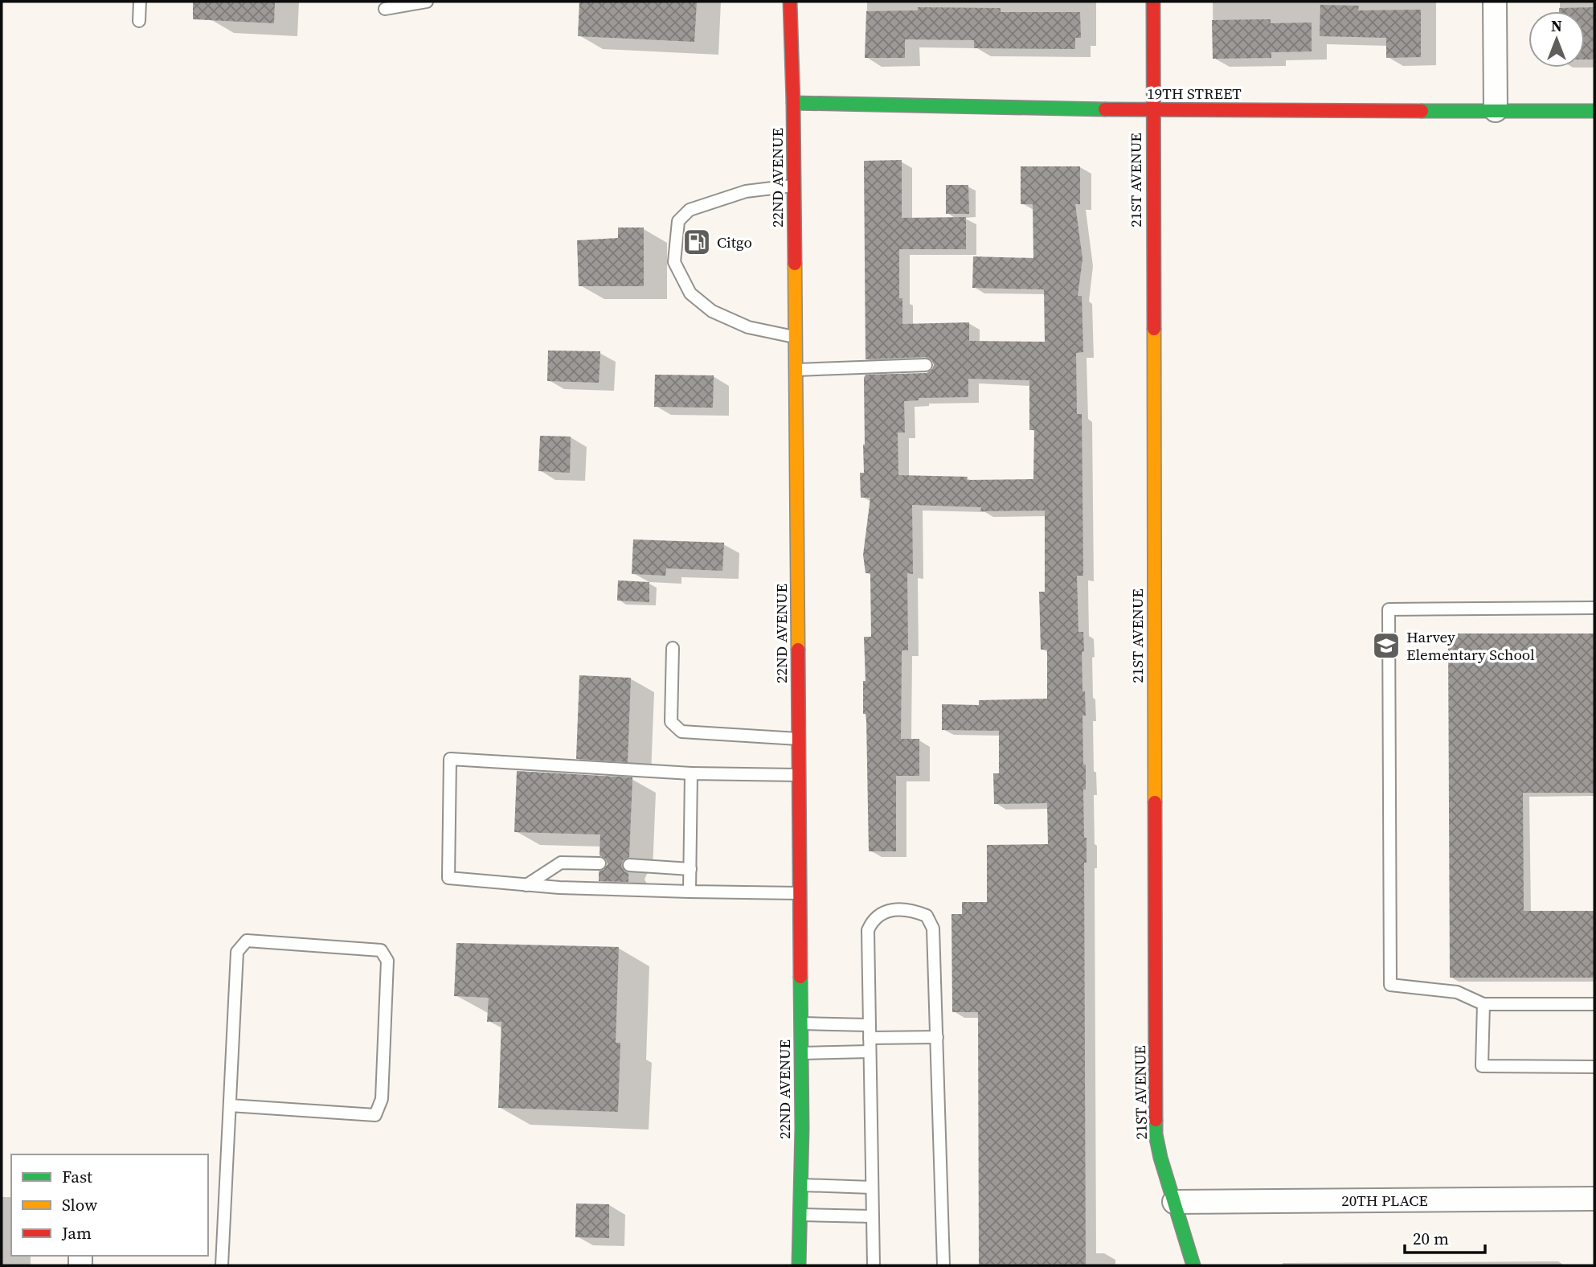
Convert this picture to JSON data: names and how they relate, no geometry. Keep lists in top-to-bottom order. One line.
{"streets":{"street":["19TH STREET","22ND AVENUE","21ST AVENUE","20TH PLACE"]},"crossings":[["19TH STREET","22ND AVENUE"],["19TH STREET","21ST AVENUE"],["21ST AVENUE","20TH PLACE"]],"places":{"fuel station":["Citgo"],"school or university":["Harvey Elementary School"]},"legend":["Fast","Slow","Jam"],"scale_bar":"20 m","north":"top"}
